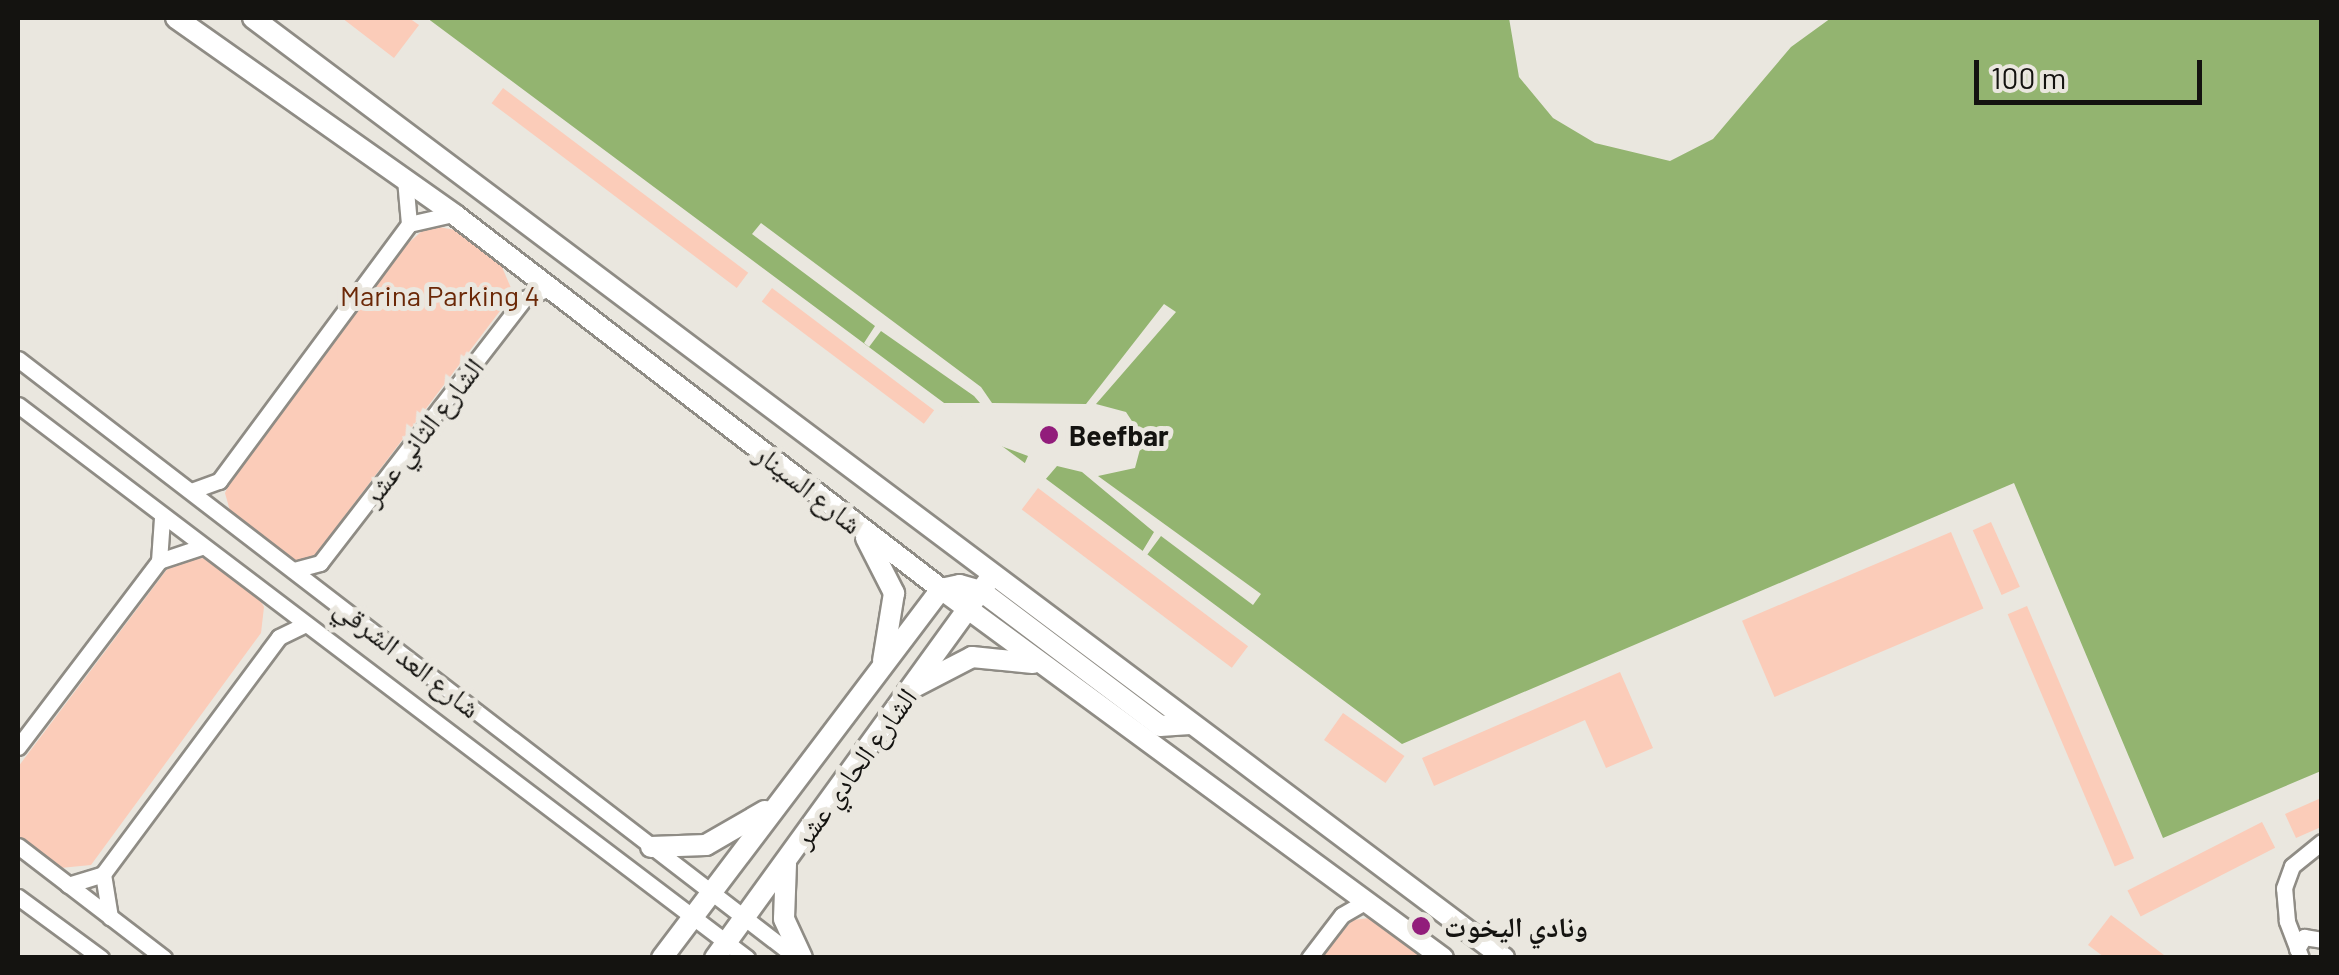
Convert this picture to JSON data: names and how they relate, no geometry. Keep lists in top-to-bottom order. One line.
{"streets":{"street":["الشارع الثاني عشر","شارع السينار","شارع العد الشرقي","الشارع الحادي عشر"]},"crossings":[["الشارع الثاني عشر","شارع السينار"],["شارع السينار","الشارع الحادي عشر"],["شارع العد الشرقي","الشارع الحادي عشر"]],"parks":["Marina Parking 4"],"places":["Beefbar","ونادي اليخوت"],"scale_bar":"100 m"}
